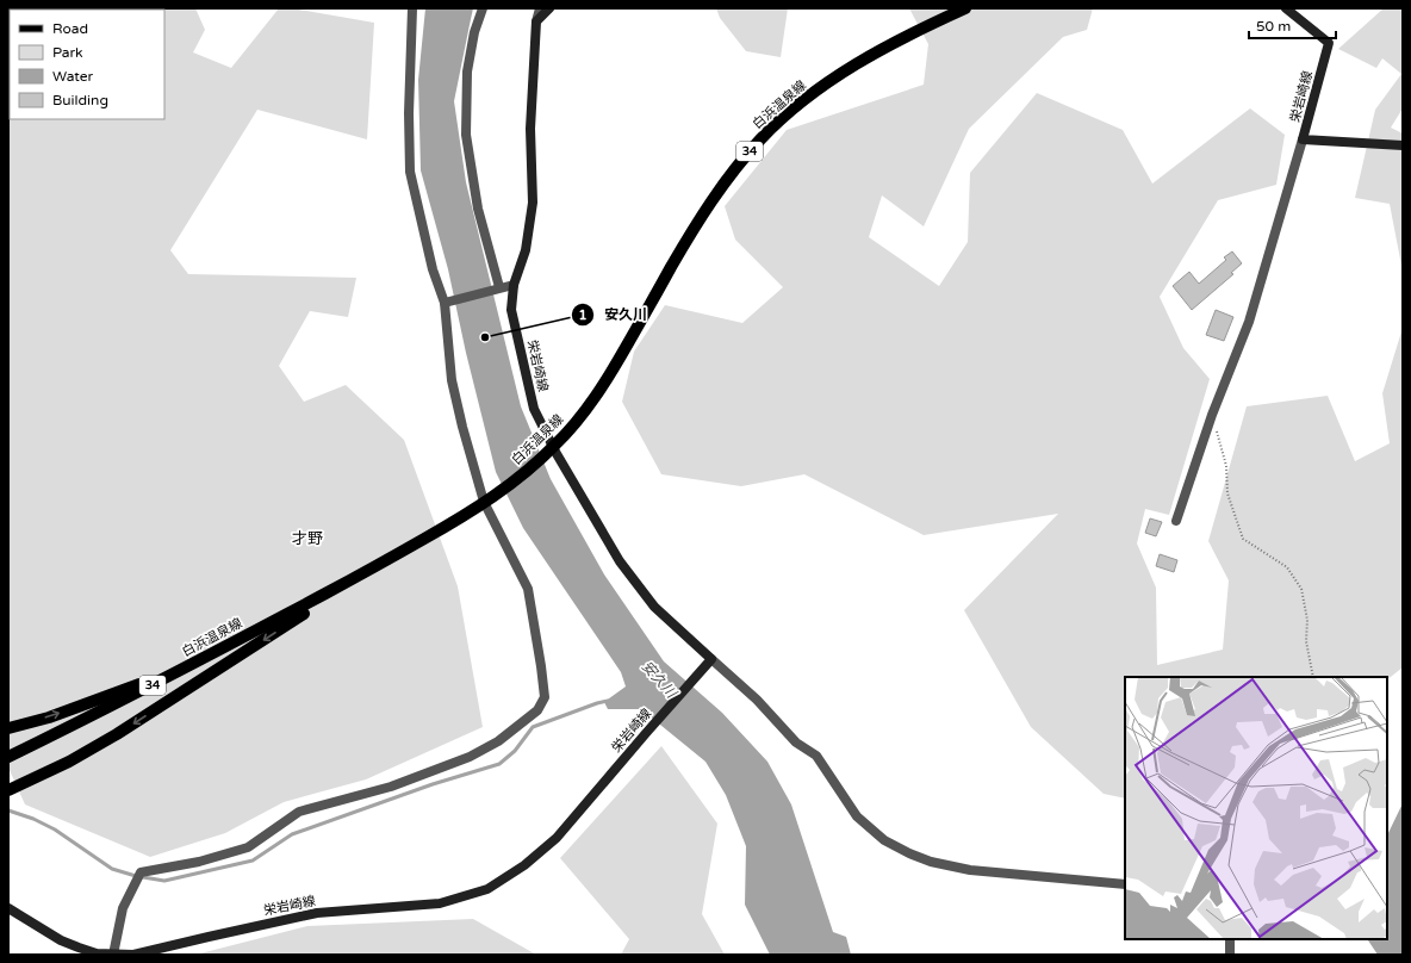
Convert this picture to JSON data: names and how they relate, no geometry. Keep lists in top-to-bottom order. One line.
{"streets":{"main road":["栄岩崎線","白浜温泉線","34"]},"districts":["才野"],"water":["安久川"],"places":["安久川"],"legend":["Road","Park","Water","Building"],"scale_bar":"50 m"}
